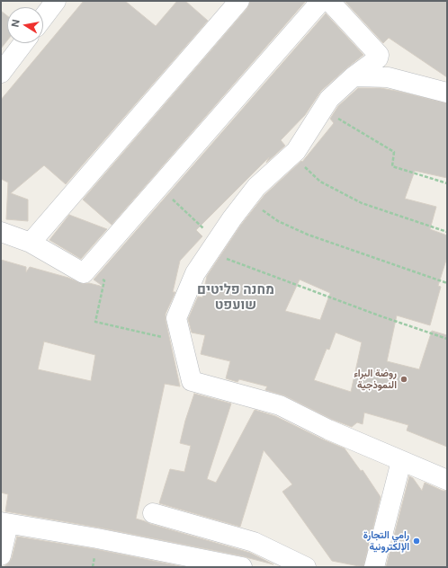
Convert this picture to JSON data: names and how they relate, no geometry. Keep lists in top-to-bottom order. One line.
{"districts":["מחנה פליטים שועפט"],"places":["روضة البراء النموذجية","رامي التجارة الإلكترونية"],"north":"left"}
